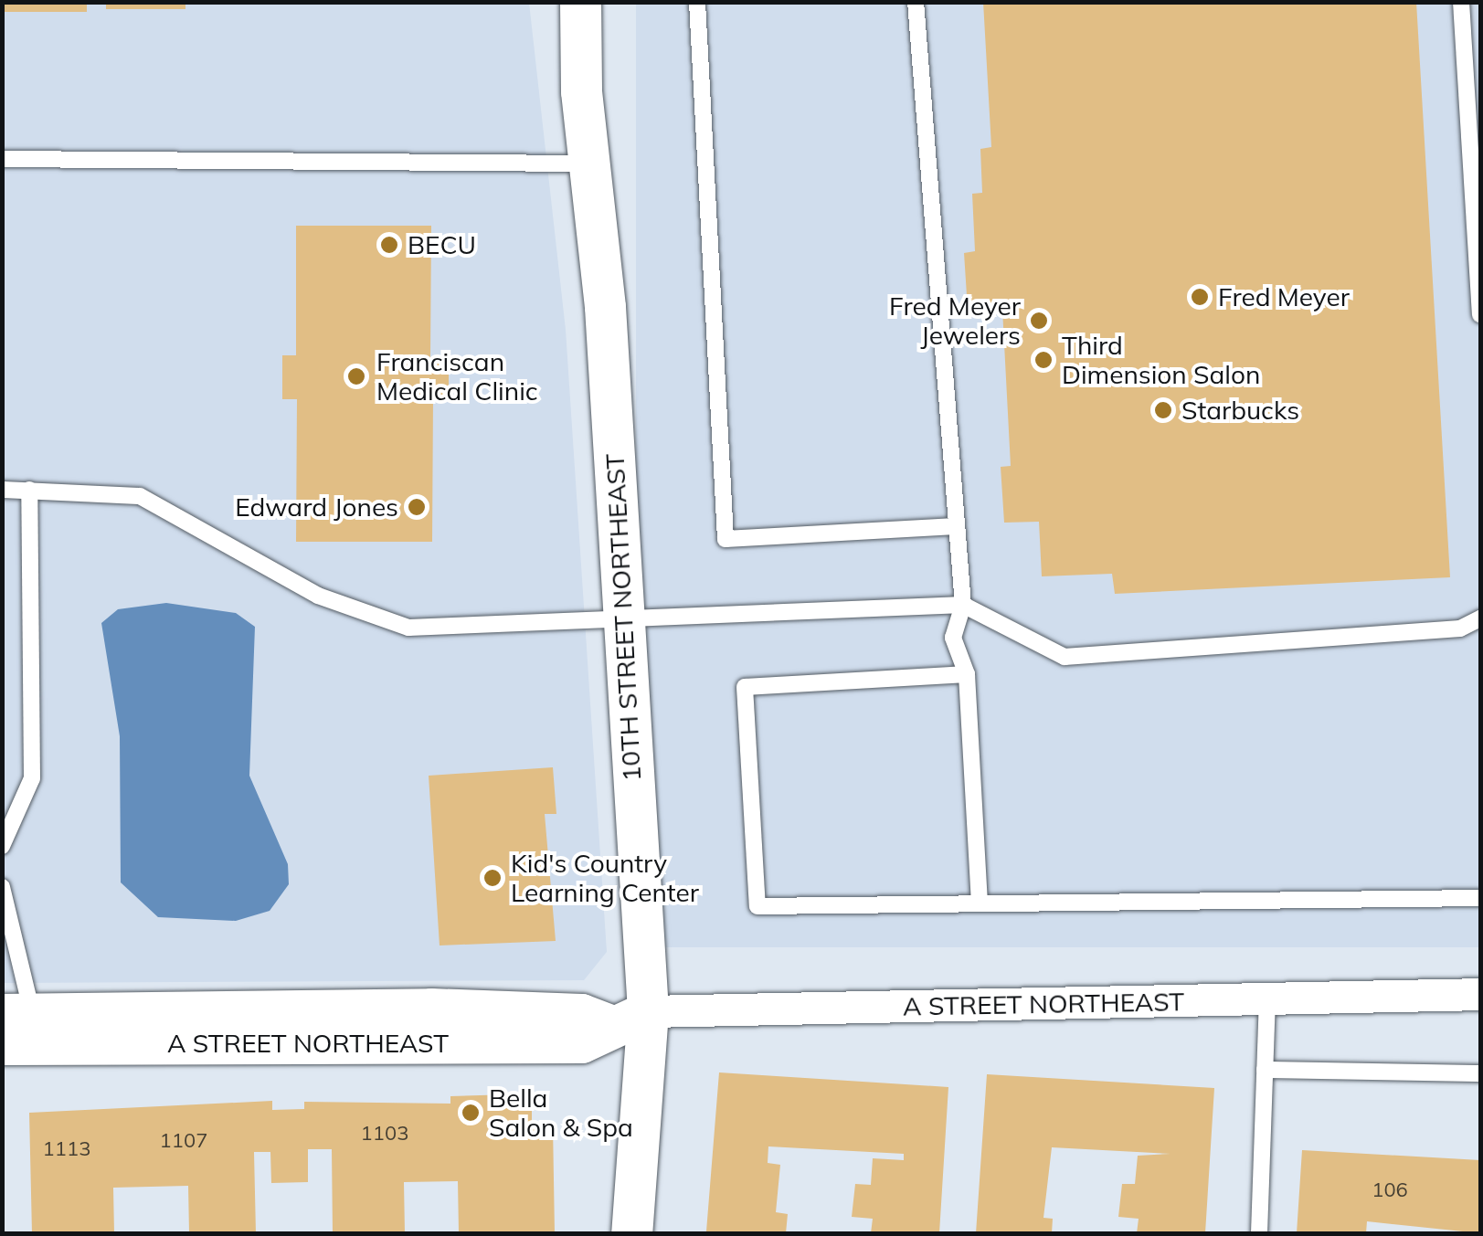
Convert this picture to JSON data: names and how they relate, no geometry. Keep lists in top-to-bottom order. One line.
{"streets":{"street":["10TH STREET NORTHEAST","A STREET NORTHEAST"]},"crossings":[["10TH STREET NORTHEAST","A STREET NORTHEAST"]],"places":["BECU","Fred Meyer","Fred Meyer Jewelers","Third Dimension Salon","Franciscan Medical Clinic","Starbucks","Edward Jones","Kid's Country Learning Center","Bella Salon & Spa"],"house_numbers":["1103","1107","1113","106"]}
